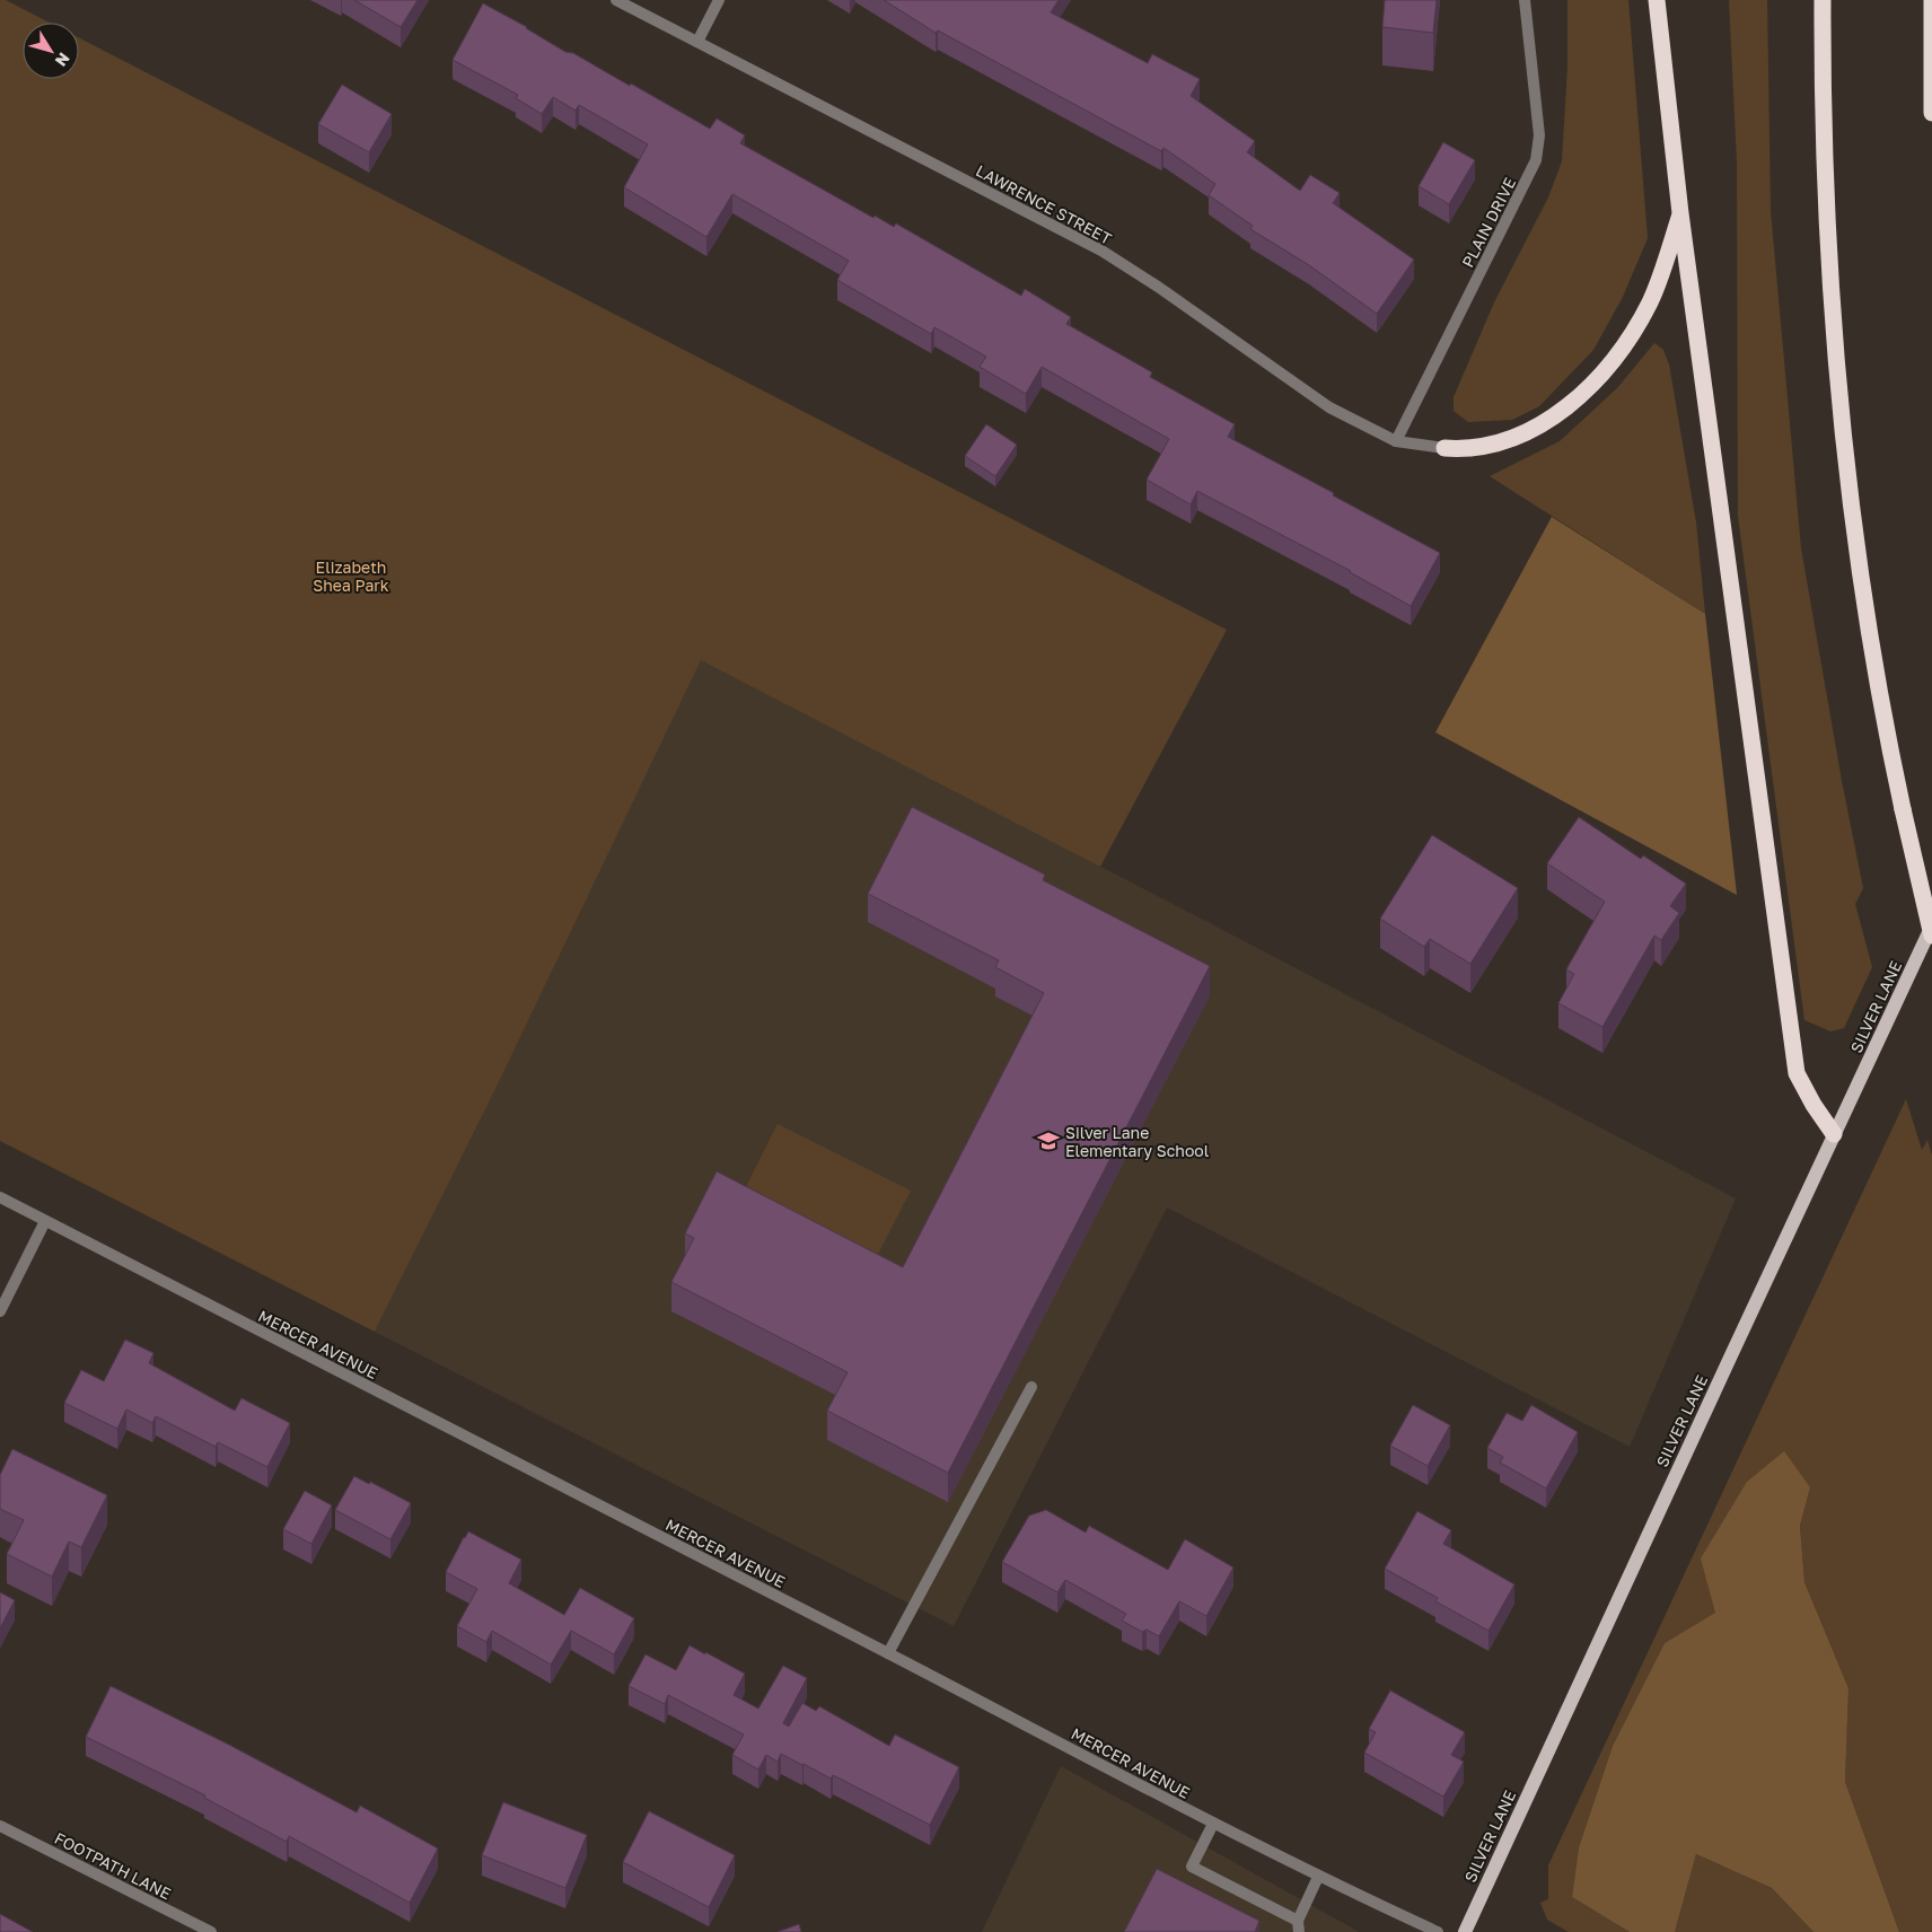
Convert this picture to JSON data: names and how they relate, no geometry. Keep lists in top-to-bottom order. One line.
{"streets":{"main road":["SILVER LANE"],"street":["LAWRENCE STREET","PLAIN DRIVE","MERCER AVENUE","FOOTPATH LANE"]},"crossings":[["LAWRENCE STREET","PLAIN DRIVE"]],"parks":["Elizabeth Shea Park"],"places":{"school or university":["Silver Lane Elementary School"]},"north":"bottom right"}
